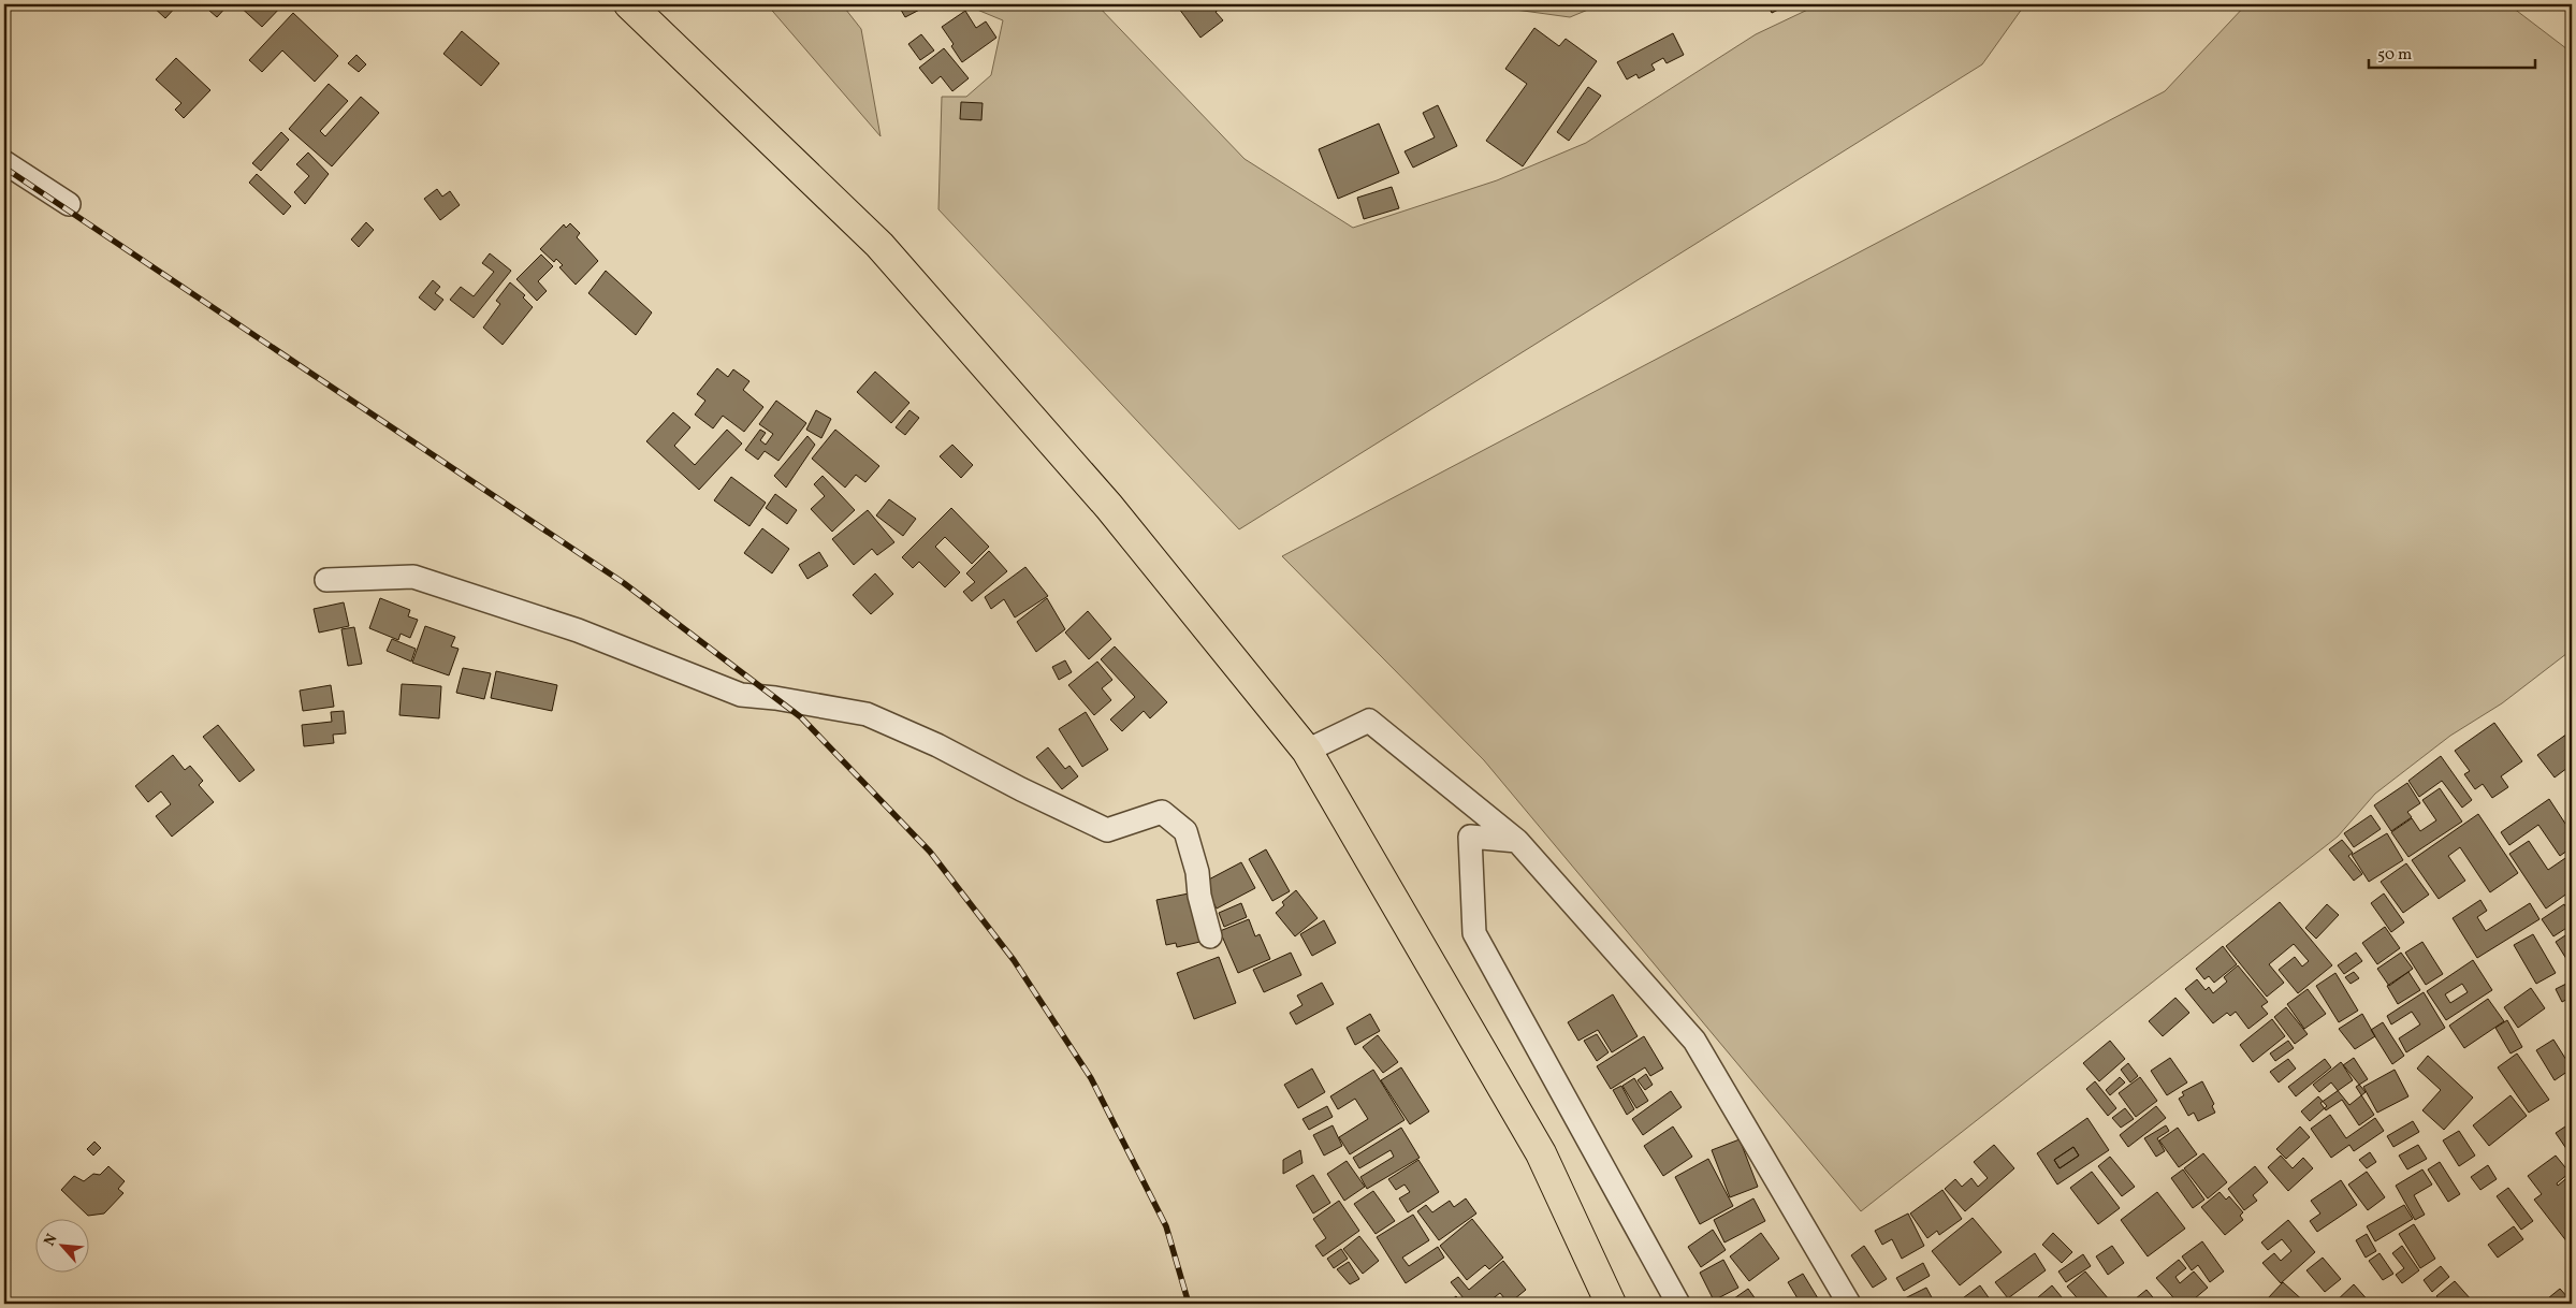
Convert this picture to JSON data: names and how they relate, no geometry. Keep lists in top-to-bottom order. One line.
{"scale_bar":"50 m","north":"top left"}
